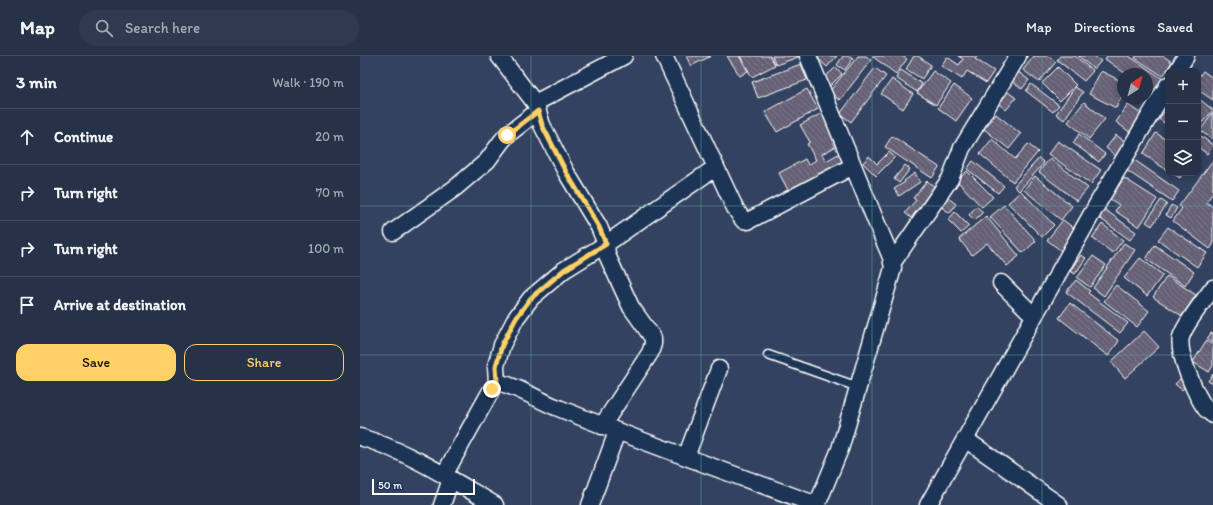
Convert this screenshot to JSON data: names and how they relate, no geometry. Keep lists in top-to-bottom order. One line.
{"scale_bar":"50 m","north":"top right","page":{"header":"Map","search":"Search here","nav":["Map","Directions","Saved"],"heading":["3 min","Walk · 190 m"],"map_buttons":["+","−"],"list":[["Continue","20 m"],["Turn right","70 m"],["Turn right","100 m"],"Arrive at destination"],"buttons":["Save","Share"],"scale":"50 m"}}
